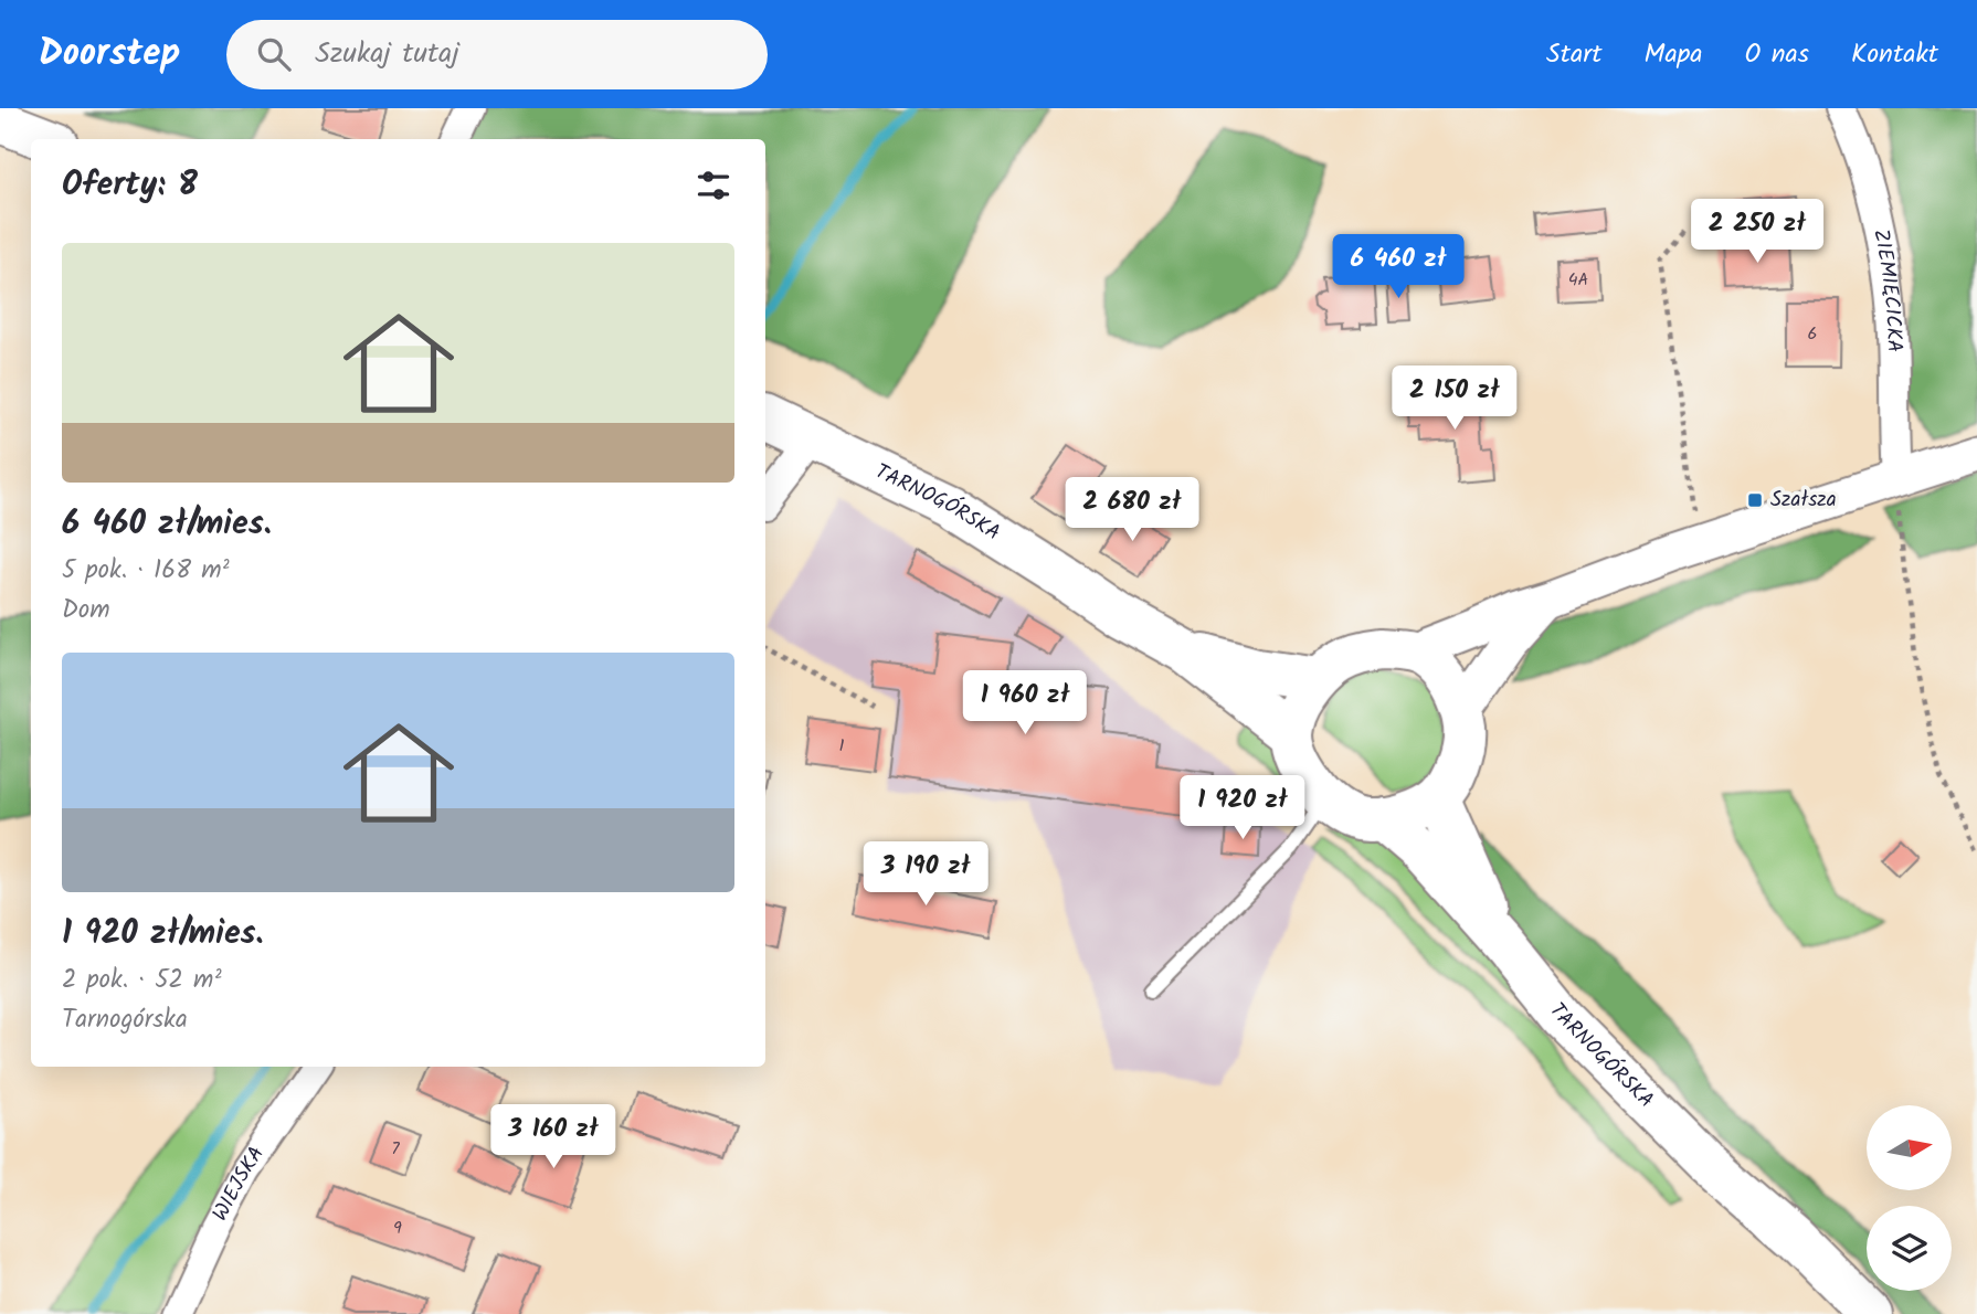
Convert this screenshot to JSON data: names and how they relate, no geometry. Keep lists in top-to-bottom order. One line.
{"streets":{"main road":["TARNOGÓRSKA"],"street":["ZIEMIĘCICKA","WIEJSKA"]},"places":{"transit":["Szałsza"]},"house_numbers":["4A","6","1","7","9"],"north":"right","page":{"header":"Doorstep","search":"Szukaj tutaj","nav":["Start","Mapa","O nas","Kontakt"],"heading":"Oferty: 8","price":["2 250 zł","6 460 zł","2 150 zł","2 680 zł","1 960 zł","1 920 zł","3 190 zł","3 160 zł"],"list":[{"name":"6 460 zł/mies.","note":"5 pok. · 168 m² · Dom"},{"name":"1 920 zł/mies.","note":"2 pok. · 52 m² · Tarnogórska"}]}}
